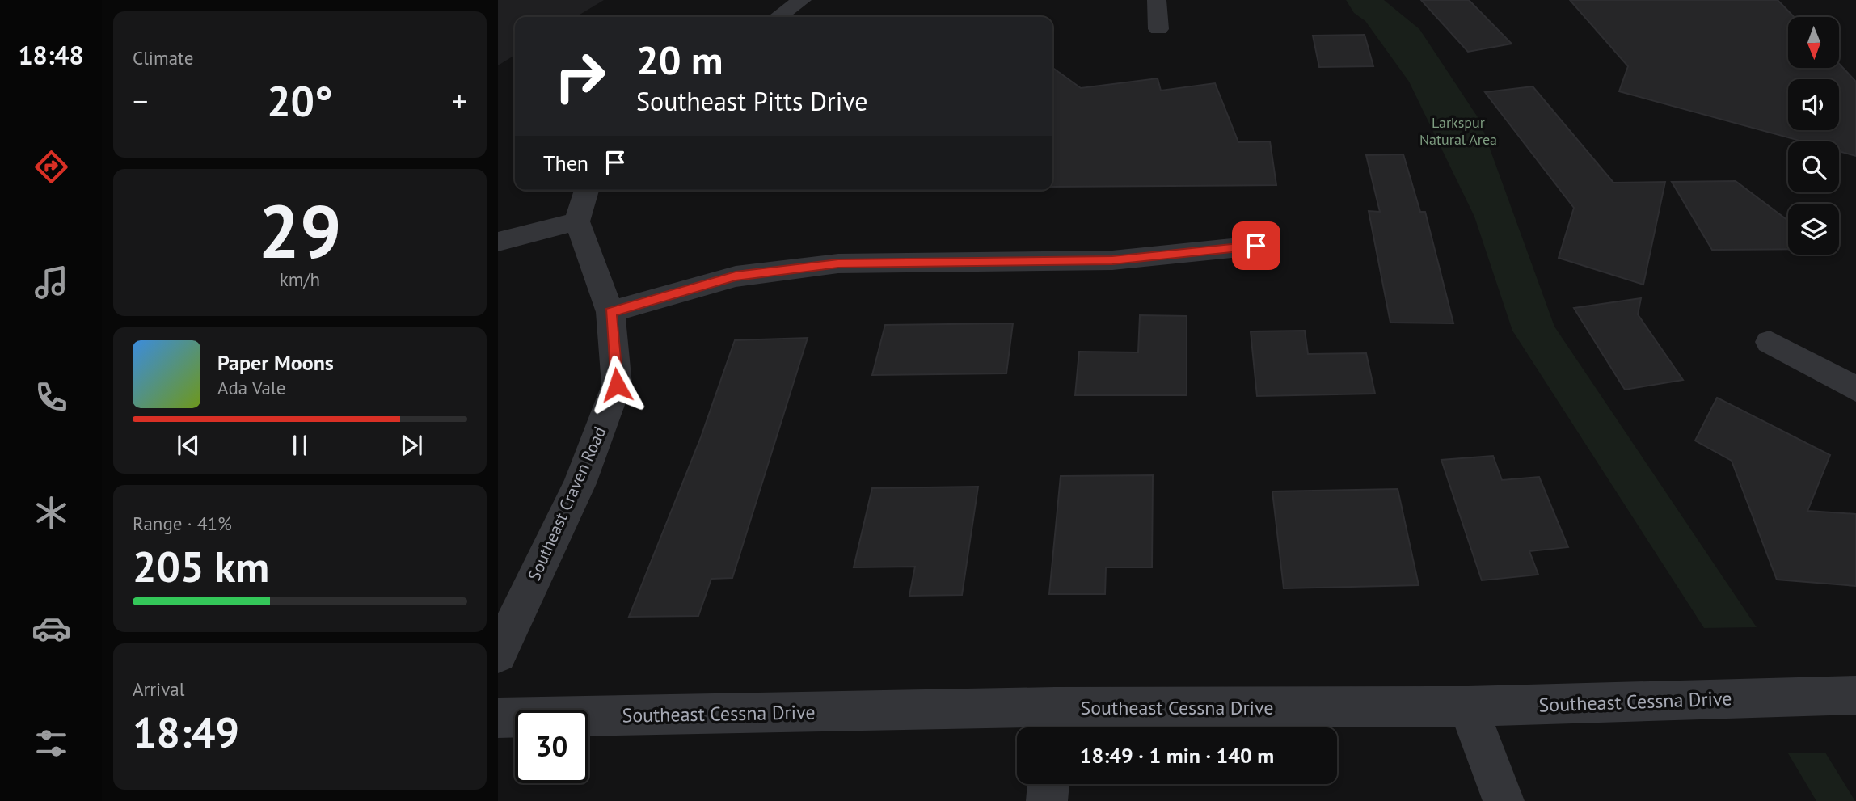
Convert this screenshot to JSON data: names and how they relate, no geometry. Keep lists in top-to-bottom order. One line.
{"streets":{"street":["Southeast Craven Road","Southeast Cessna Drive"]},"parks":["Larkspur Natural Area"],"north":"bottom","page":{"tabs":"18:48","tile":["Climate",["29","km/h"],["Range · 41%","205 km"],["Arrival","18:49"]],"turn":["20 m","Southeast Pitts Drive"],"heat":["−","20°","+"],"then":"Then","song":["Paper Moons","Ada Vale"],"limit":"30","trip":"18:49 · 1 min · 140 m"}}
